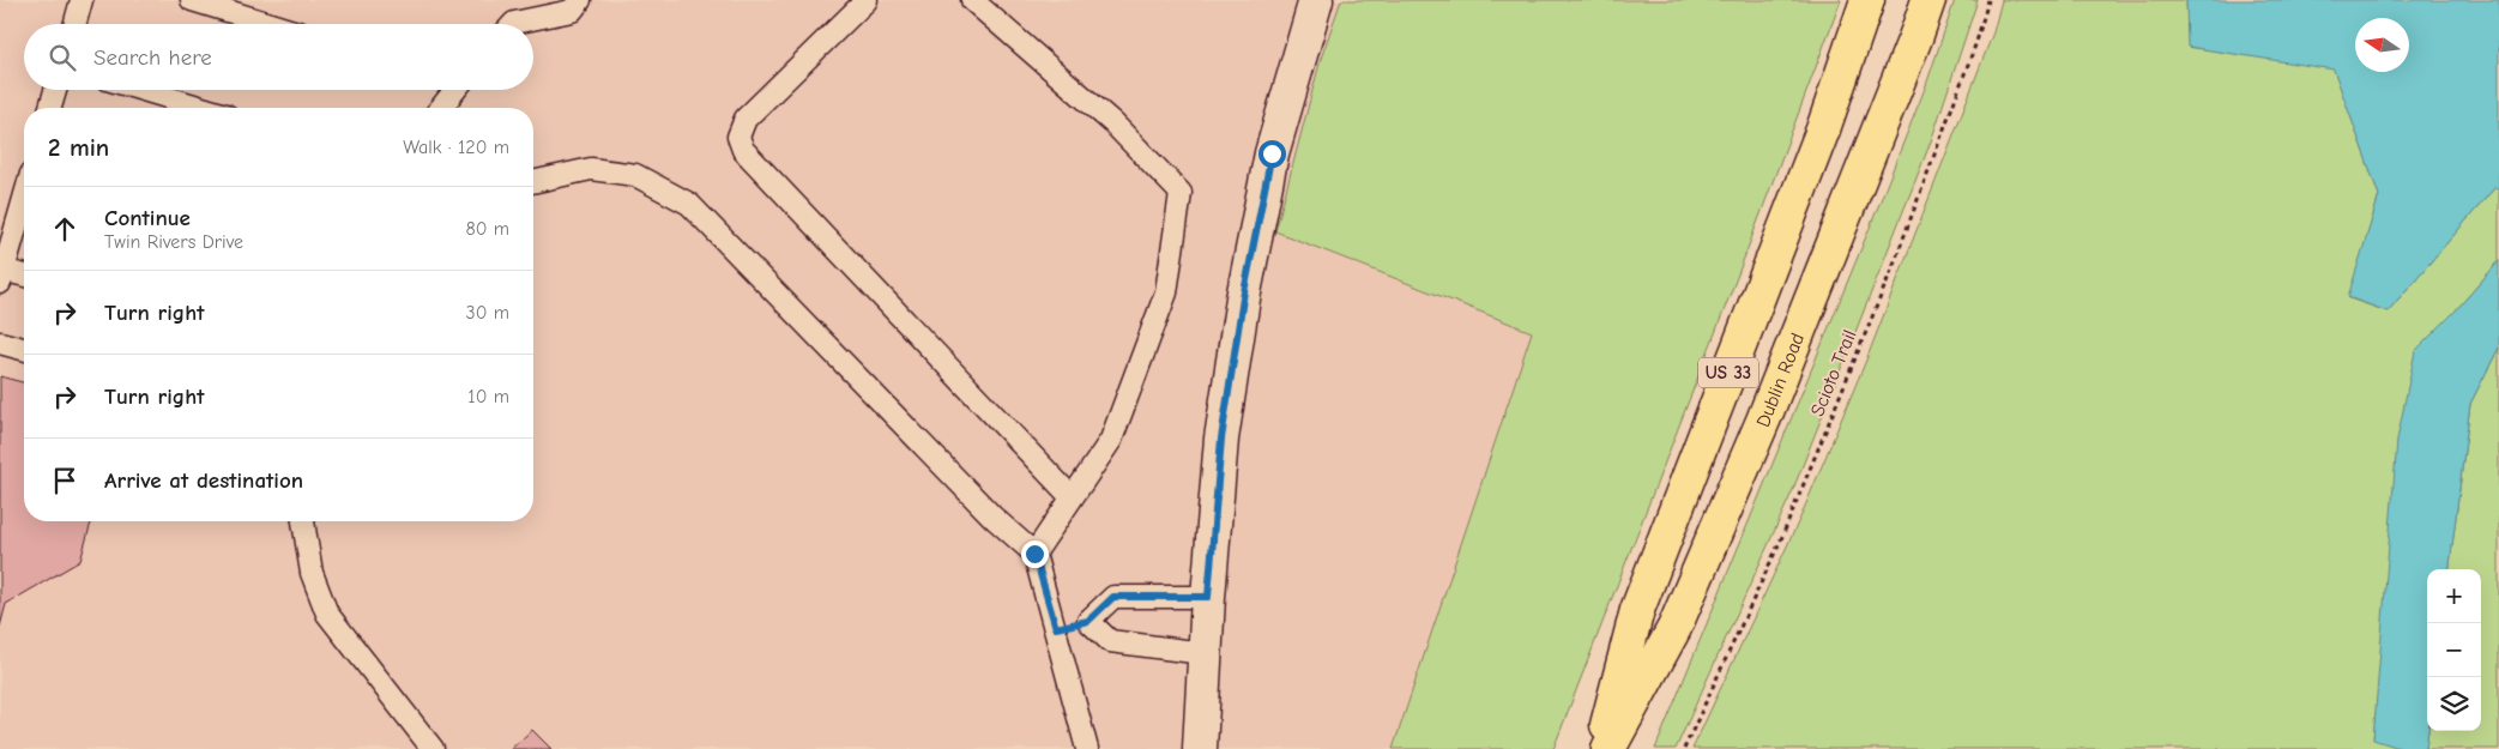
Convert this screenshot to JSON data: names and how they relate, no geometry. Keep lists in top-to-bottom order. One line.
{"streets":{"main road":["US 33","Dublin Road"],"path":["Scioto Trail"]},"north":"left","page":{"search":"Search here","heading":["2 min","Walk · 120 m"],"list":[["Continue","Twin Rivers Drive","80 m"],["Turn right","30 m"],["Turn right","10 m"],"Arrive at destination"],"map_buttons":["+","−"]}}
